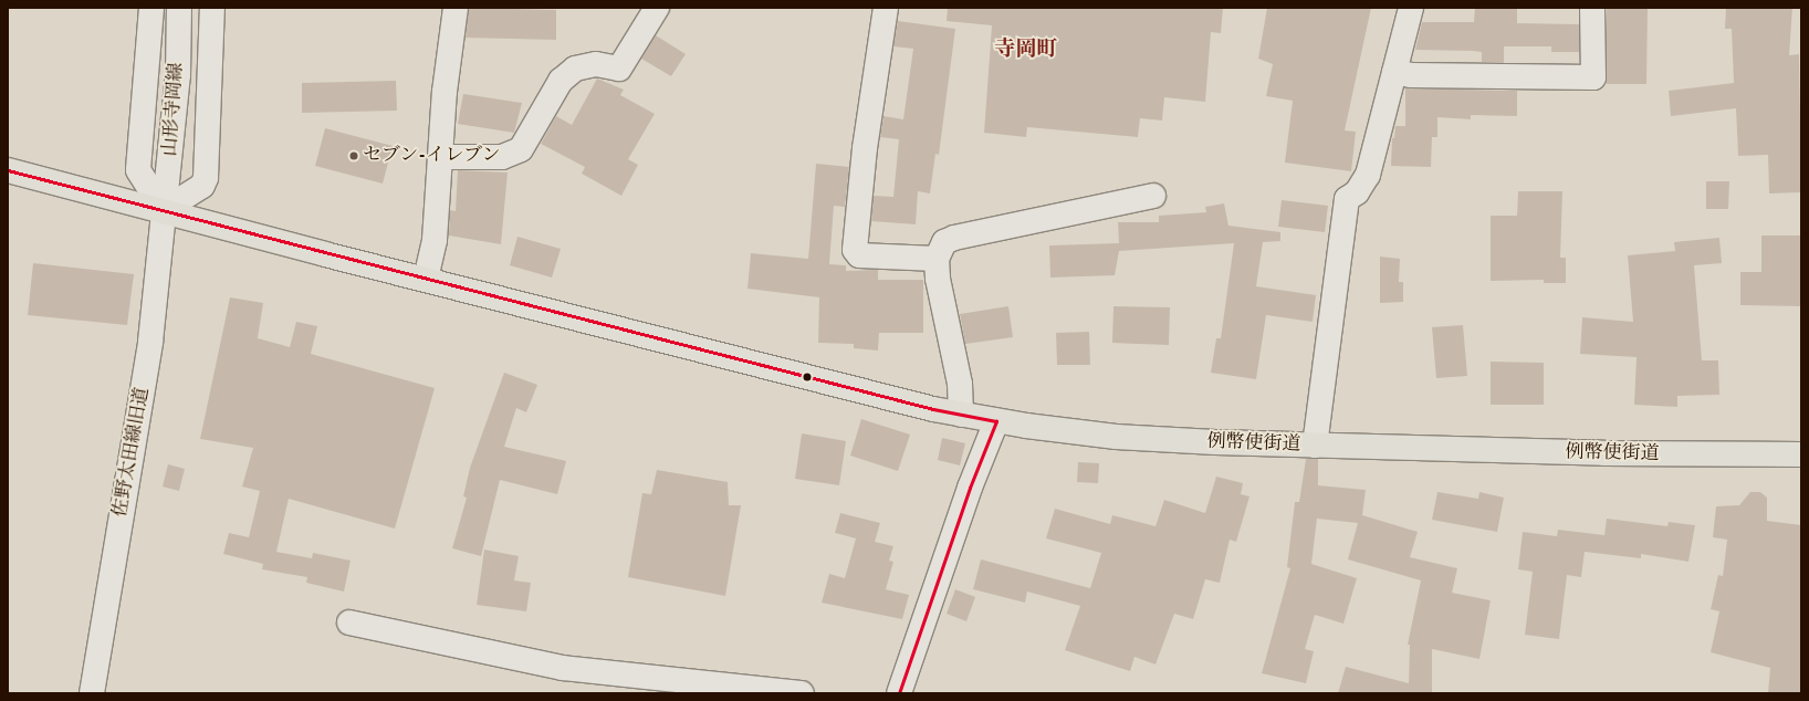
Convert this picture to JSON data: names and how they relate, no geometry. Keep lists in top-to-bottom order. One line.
{"streets":{"main road":["例幣使街道"],"street":["山形寺岡線","佐野太田線旧道"]},"crossings":[["山形寺岡線","例幣使街道"],["山形寺岡線","佐野太田線旧道"],["例幣使街道","佐野太田線旧道"]],"districts":["寺岡町"],"places":["セブン-イレブン"]}
